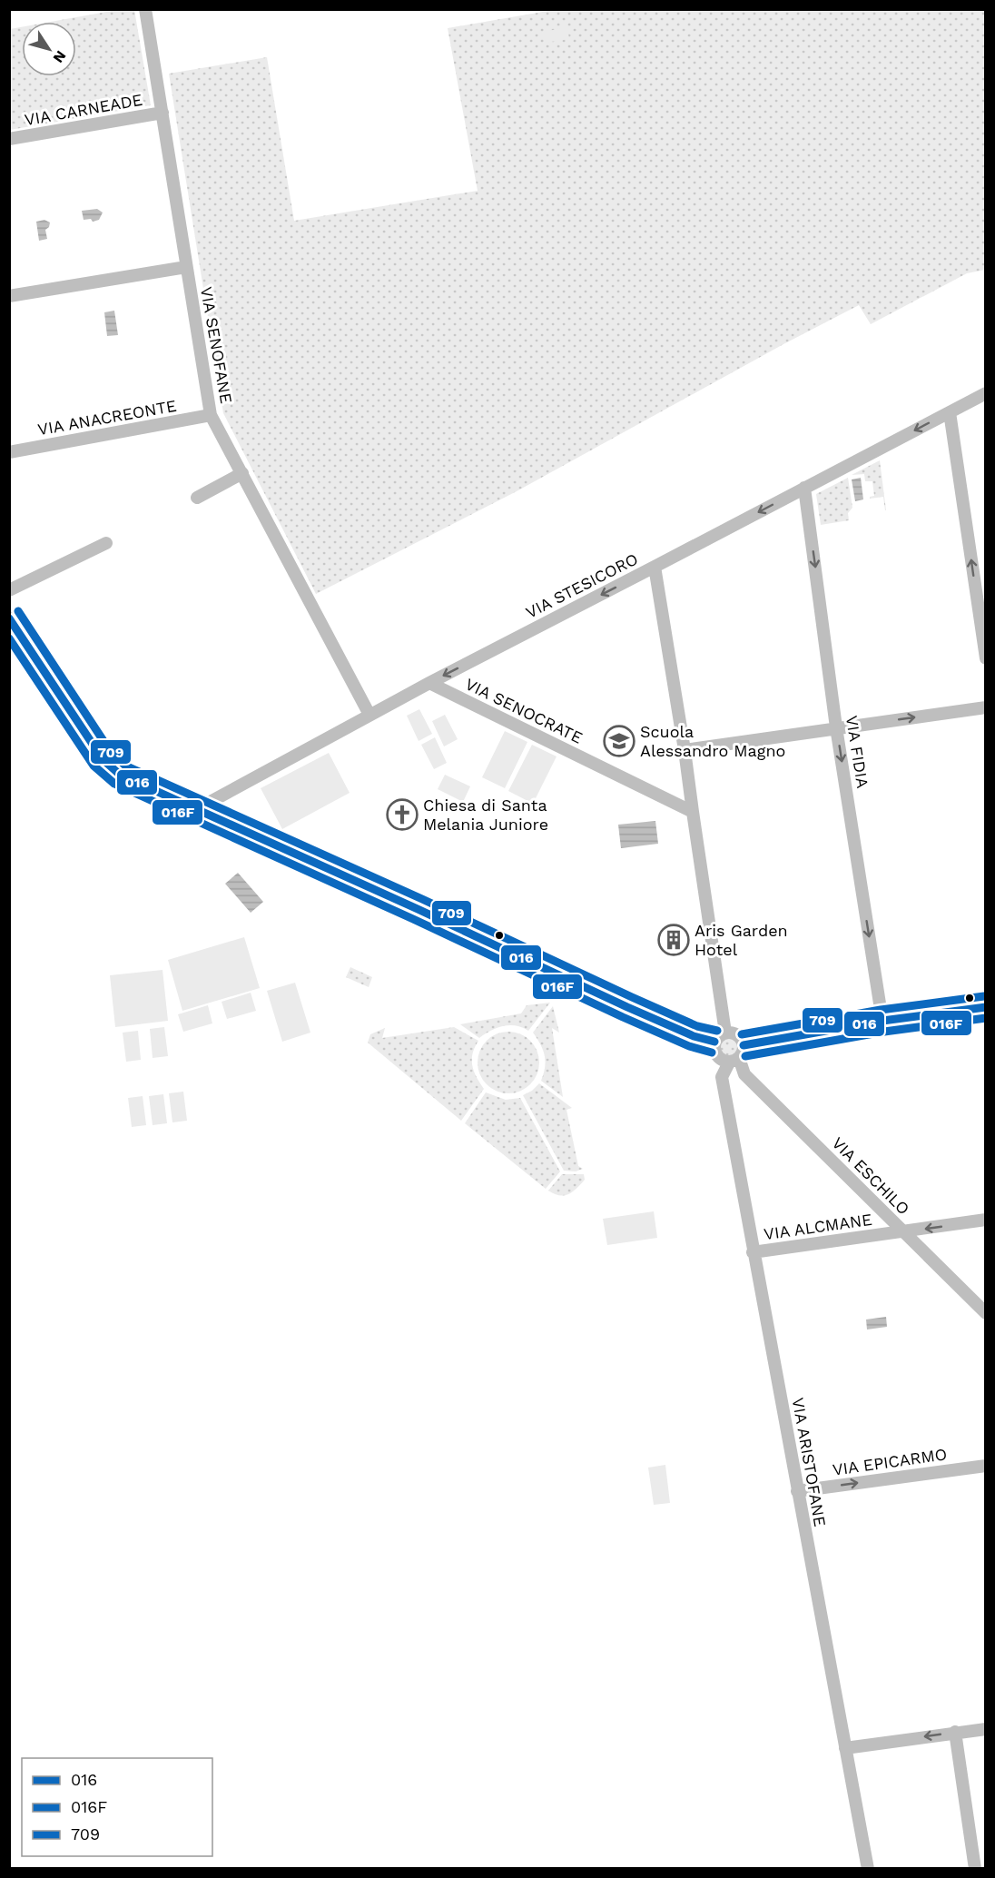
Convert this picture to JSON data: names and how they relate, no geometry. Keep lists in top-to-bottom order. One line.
{"streets":{"street":["VIA CARNEADE","VIA SENOFANE","VIA ANACREONTE","VIA STESICORO","VIA SENOCRATE","VIA FIDIA","VIA ESCHILO","VIA ALCMANE","VIA ARISTOFANE","VIA EPICARMO"]},"crossings":[["VIA CARNEADE","VIA SENOFANE"],["VIA SENOFANE","VIA ANACREONTE"],["VIA SENOFANE","VIA STESICORO"],["VIA STESICORO","VIA SENOCRATE"],["VIA STESICORO","VIA FIDIA"],["VIA ESCHILO","VIA ALCMANE"],["VIA ESCHILO","VIA ARISTOFANE"],["VIA ALCMANE","VIA ARISTOFANE"],["VIA ARISTOFANE","VIA EPICARMO"]],"one_way":["VIA STESICORO","VIA FIDIA","VIA ALCMANE","VIA EPICARMO"],"places":{"school or university":["Scuola Alessandro Magno"],"church":["Chiesa di Santa Melania Juniore"],"building":["Aris Garden Hotel"]},"lines":["transit line 709","transit line 016","transit line 016F"],"legend":["016","016F","709"],"north":"bottom right"}
